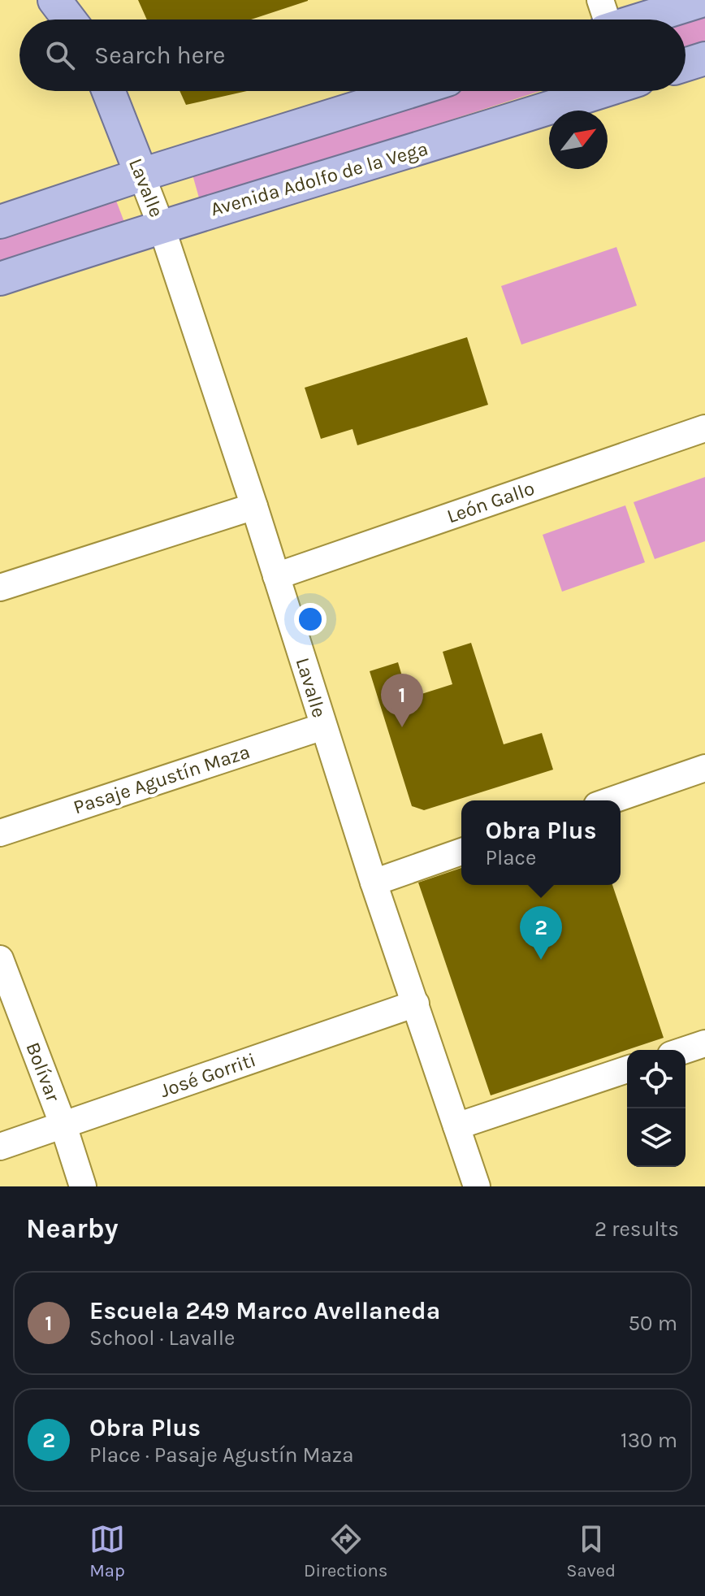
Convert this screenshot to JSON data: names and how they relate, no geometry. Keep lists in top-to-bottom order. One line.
{"streets":{"main road":["Avenida Adolfo de la Vega","Lavalle"],"street":["León Gallo","Pasaje Agustín Maza","Bolívar","José Gorriti"]},"crossings":[["Avenida Adolfo de la Vega","Lavalle"],["Lavalle","León Gallo"],["Lavalle","Pasaje Agustín Maza"],["Lavalle","José Gorriti"],["Bolívar","José Gorriti"]],"north":"top right","page":{"search":"Search here","pins":["1","2"],"popup":["Obra Plus","Place"],"heading":["Nearby","2 results"],"list":[{"mark":"1","name":"Escuela 249 Marco Avellaneda","note":"School · Lavalle","value":"50 m"},{"mark":"2","name":"Obra Plus","note":"Place · Pasaje Agustín Maza","value":"130 m"}],"nav":["Map","Directions","Saved"]}}
